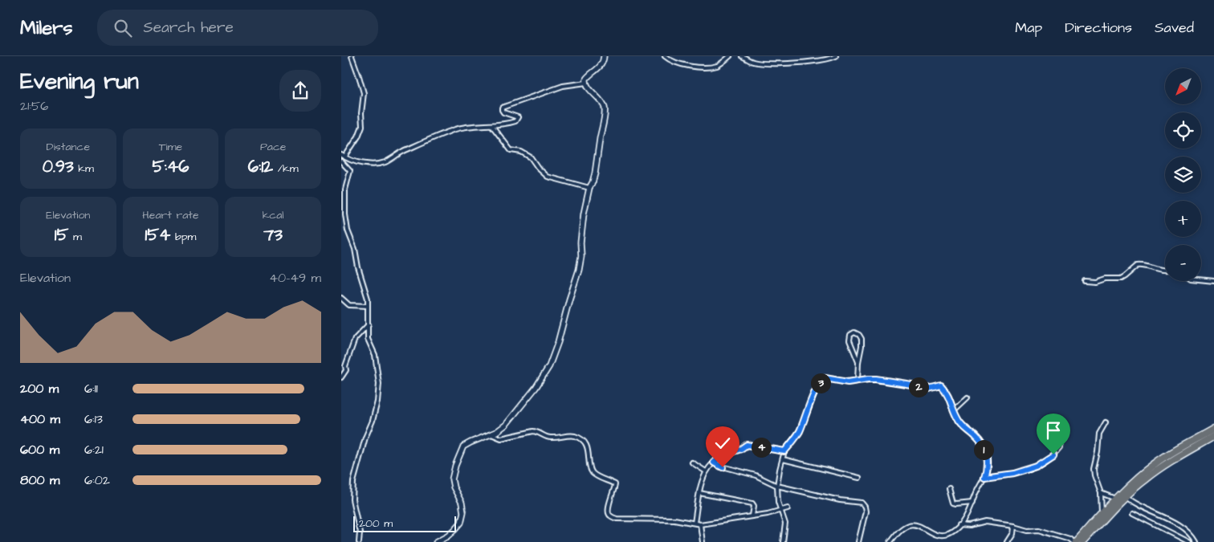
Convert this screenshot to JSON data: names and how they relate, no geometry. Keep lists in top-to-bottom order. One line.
{"scale_bar":"200 m","north":"bottom left","page":{"header":"Milers","search":"Search here","nav":["Map","Directions","Saved"],"heading":["Evening run","21:56"],"map_buttons":["+","−"],"stats":[["Distance","0.93 km"],["Time","5:46"],["Pace","6:12 /km"],["Elevation","15 m"],["Heart rate","154 bpm"],["kcal","73"]],"chart":["Elevation","40–49 m"],"list":[{"name":"200 m","note":"6:11"},{"name":"400 m","note":"6:13"},{"name":"600 m","note":"6:21"},{"name":"800 m","note":"6:02"}],"pins":["3","2","4","1"],"scale":"200 m"}}
